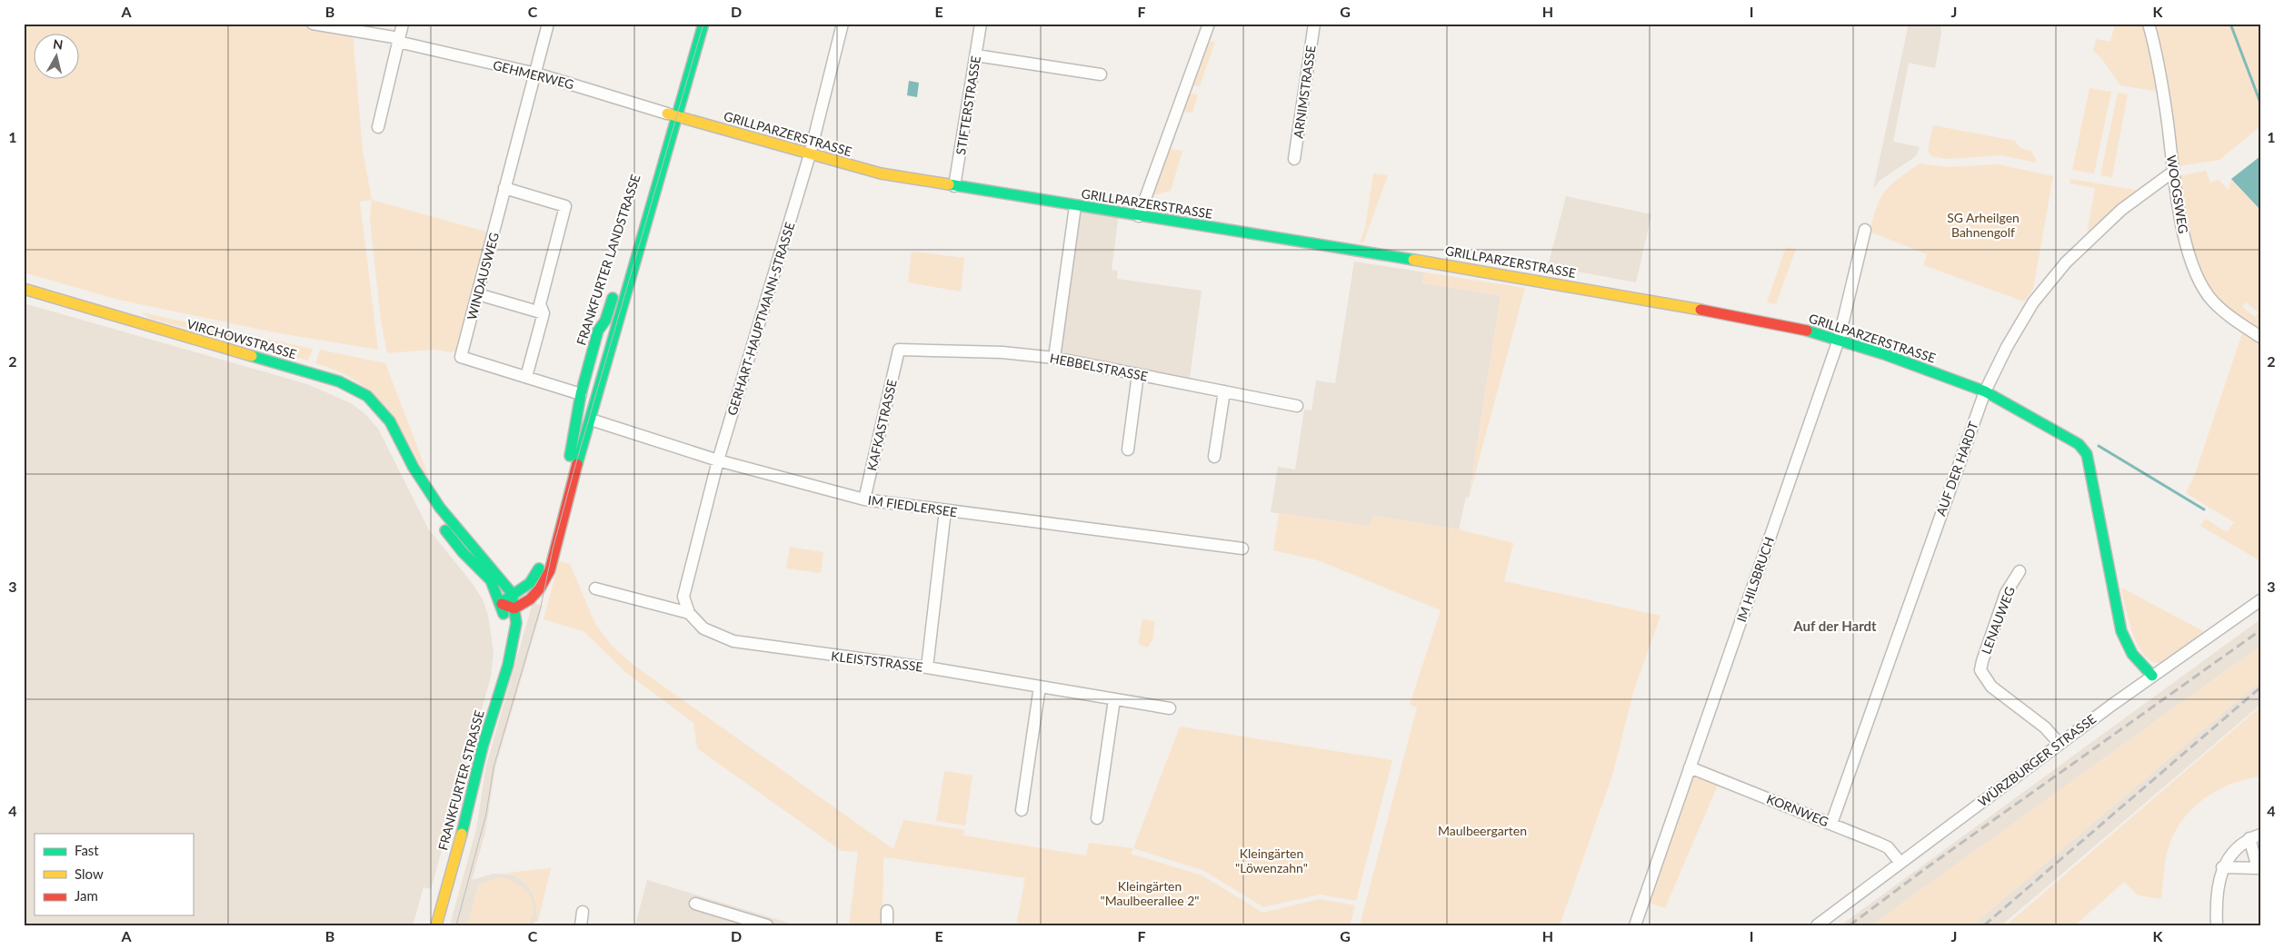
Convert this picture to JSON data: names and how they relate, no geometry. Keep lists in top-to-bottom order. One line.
{"streets":{"street":["GEHMERWEG","ARNIMSTRASSE","STIFTERSTRASSE","GRILLPARZERSTRASSE","WOOGSWEG","FRANKFURTER LANDSTRASSE","WINDAUSWEG","GERHART-HAUPTMANN-STRASSE","VIRCHOWSTRASSE","HEBBELSTRASSE","KAFKASTRASSE","AUF DER HARDT","IM FIEDLERSEE","IM HILSBRUCH","LENAUWEG","KLEISTSTRASSE","WÜRZBURGER STRASSE","FRANKFURTER STRASSE","KORNWEG"]},"crossings":[["GEHMERWEG","GRILLPARZERSTRASSE"],["GEHMERWEG","FRANKFURTER LANDSTRASSE"],["GEHMERWEG","WINDAUSWEG"],["STIFTERSTRASSE","GRILLPARZERSTRASSE"],["GRILLPARZERSTRASSE","FRANKFURTER LANDSTRASSE"],["GRILLPARZERSTRASSE","GERHART-HAUPTMANN-STRASSE"],["GRILLPARZERSTRASSE","AUF DER HARDT"],["GRILLPARZERSTRASSE","IM HILSBRUCH"],["GRILLPARZERSTRASSE","WÜRZBURGER STRASSE"],["WOOGSWEG","AUF DER HARDT"],["FRANKFURTER LANDSTRASSE","WINDAUSWEG"],["FRANKFURTER LANDSTRASSE","IM FIEDLERSEE"],["FRANKFURTER LANDSTRASSE","FRANKFURTER STRASSE"],["GERHART-HAUPTMANN-STRASSE","IM FIEDLERSEE"],["GERHART-HAUPTMANN-STRASSE","KLEISTSTRASSE"],["VIRCHOWSTRASSE","FRANKFURTER STRASSE"],["HEBBELSTRASSE","KAFKASTRASSE"],["KAFKASTRASSE","IM FIEDLERSEE"],["AUF DER HARDT","KORNWEG"],["IM HILSBRUCH","KORNWEG"],["LENAUWEG","WÜRZBURGER STRASSE"],["WÜRZBURGER STRASSE","KORNWEG"]],"districts":["Auf der Hardt"],"parks":["SG Arheilgen Bahnengolf","Maulbeergarten","Kleingärten \"Löwenzahn\"","Kleingärten \"Maulbeerallee 2\""],"legend":["Fast","Slow","Jam"],"north":"top","grid":{"columns":["A","B","C","D","E","F","G","H","I","J","K"],"rows":["1","2","3","4"]}}
